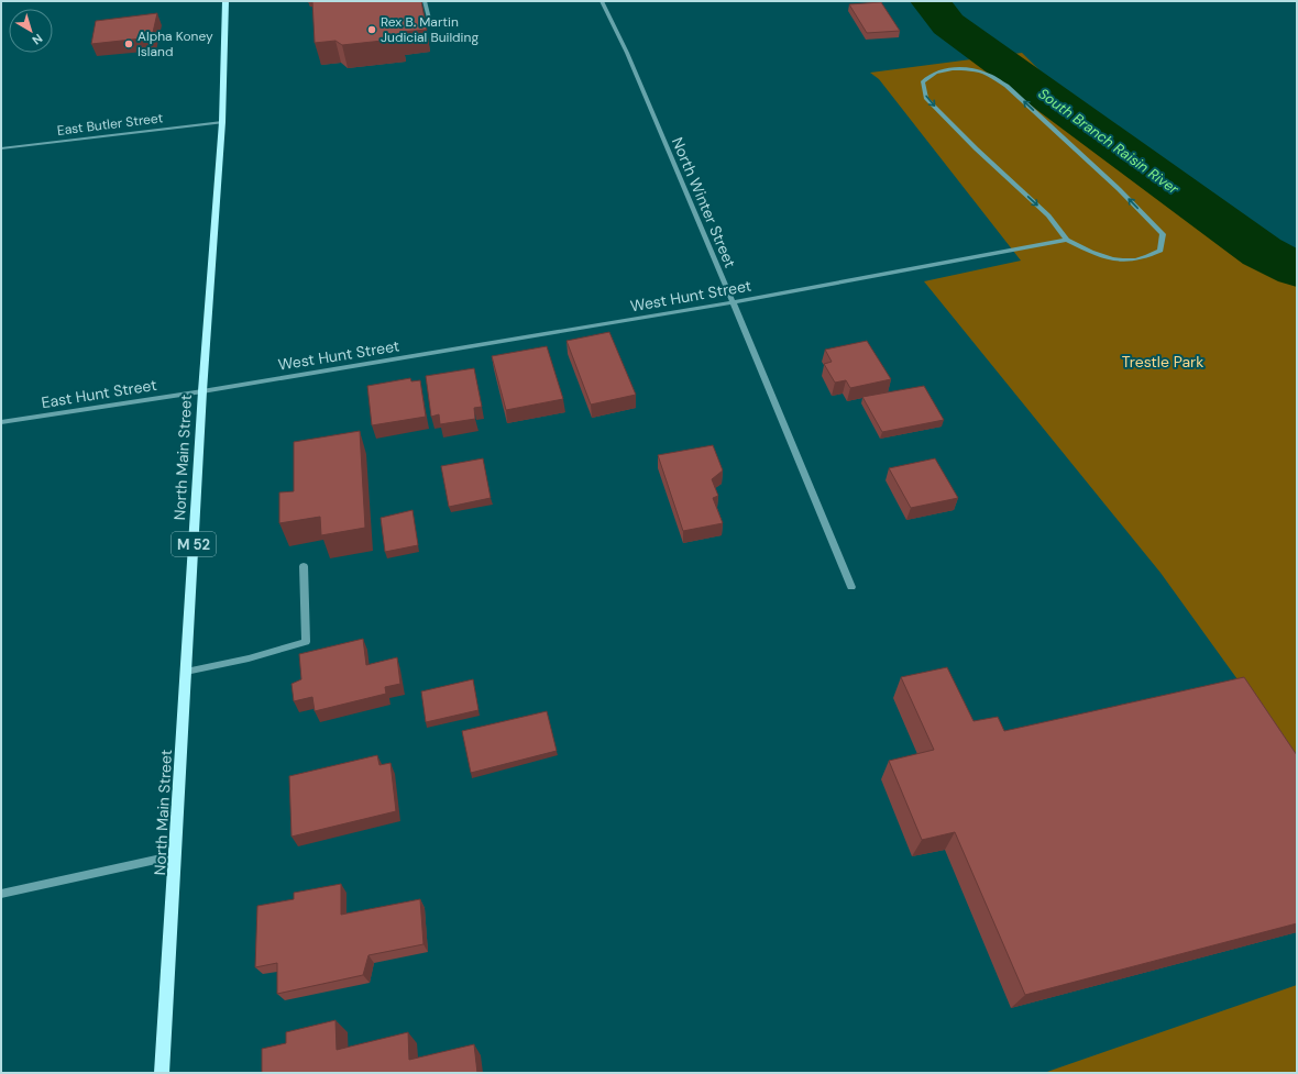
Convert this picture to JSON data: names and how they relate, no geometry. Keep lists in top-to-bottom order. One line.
{"streets":{"main road":["North Main Street","M 52"],"street":["East Butler Street","North Winter Street","West Hunt Street","East Hunt Street"]},"crossings":[["East Butler Street","North Main Street"],["North Winter Street","West Hunt Street"],["West Hunt Street","East Hunt Street"],["West Hunt Street","North Main Street"],["East Hunt Street","North Main Street"]],"water":["South Branch Raisin River"],"parks":["Trestle Park"],"places":["Rex B. Martin Judicial Building","Alpha Koney Island"],"north":"bottom right"}
